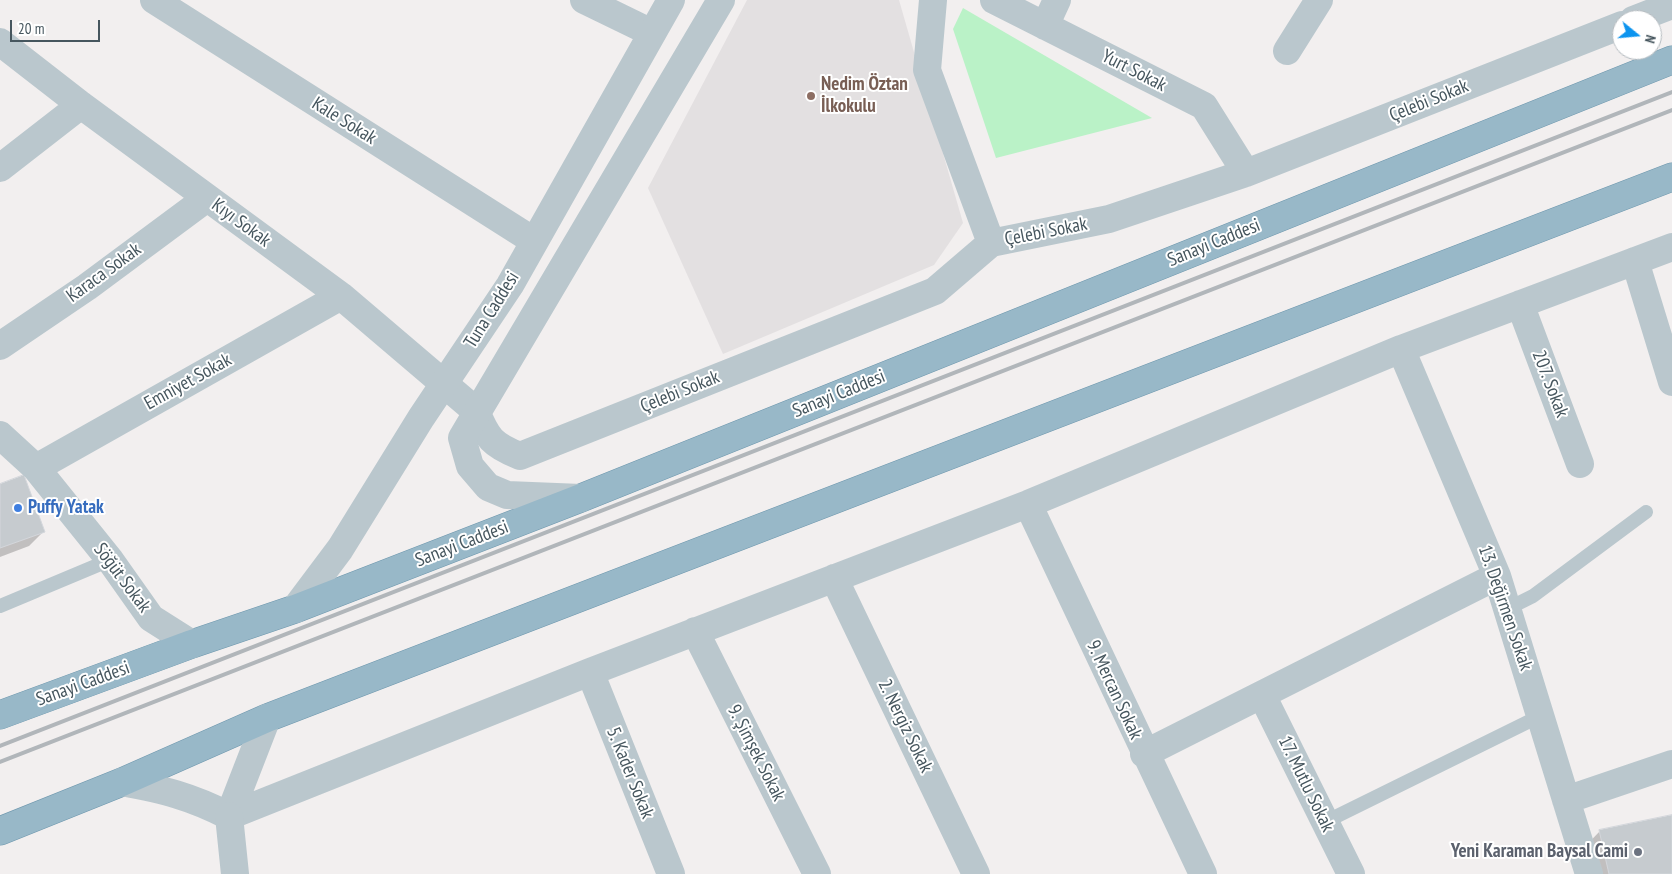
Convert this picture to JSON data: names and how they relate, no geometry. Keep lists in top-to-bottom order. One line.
{"streets":{"highway":["Sanayi Caddesi"],"street":["Yurt Sokak","Çelebi Sokak","Kale Sokak","Kıyı Sokak","Karaca Sokak","Tuna Caddesi","Emniyet Sokak","207. Sokak","Söğüt Sokak","13. Değirmen Sokak","9. Mercan Sokak","2. Nergiz Sokak","9. Şimşek Sokak","5. Kader Sokak","17. Mutlu Sokak"]},"crossings":[["Yurt Sokak","Çelebi Sokak"],["Çelebi Sokak","Kıyı Sokak"],["Çelebi Sokak","Tuna Caddesi"],["Kale Sokak","Tuna Caddesi"],["Kıyı Sokak","Karaca Sokak"],["Kıyı Sokak","Tuna Caddesi"],["Kıyı Sokak","Emniyet Sokak"],["Sanayi Caddesi","Tuna Caddesi"],["Sanayi Caddesi","Söğüt Sokak"],["Emniyet Sokak","Söğüt Sokak"]],"places":["Nedim Öztan İlkokulu","Puffy Yatak","Yeni Karaman Baysal Cami"],"scale_bar":"20 m","north":"right"}
